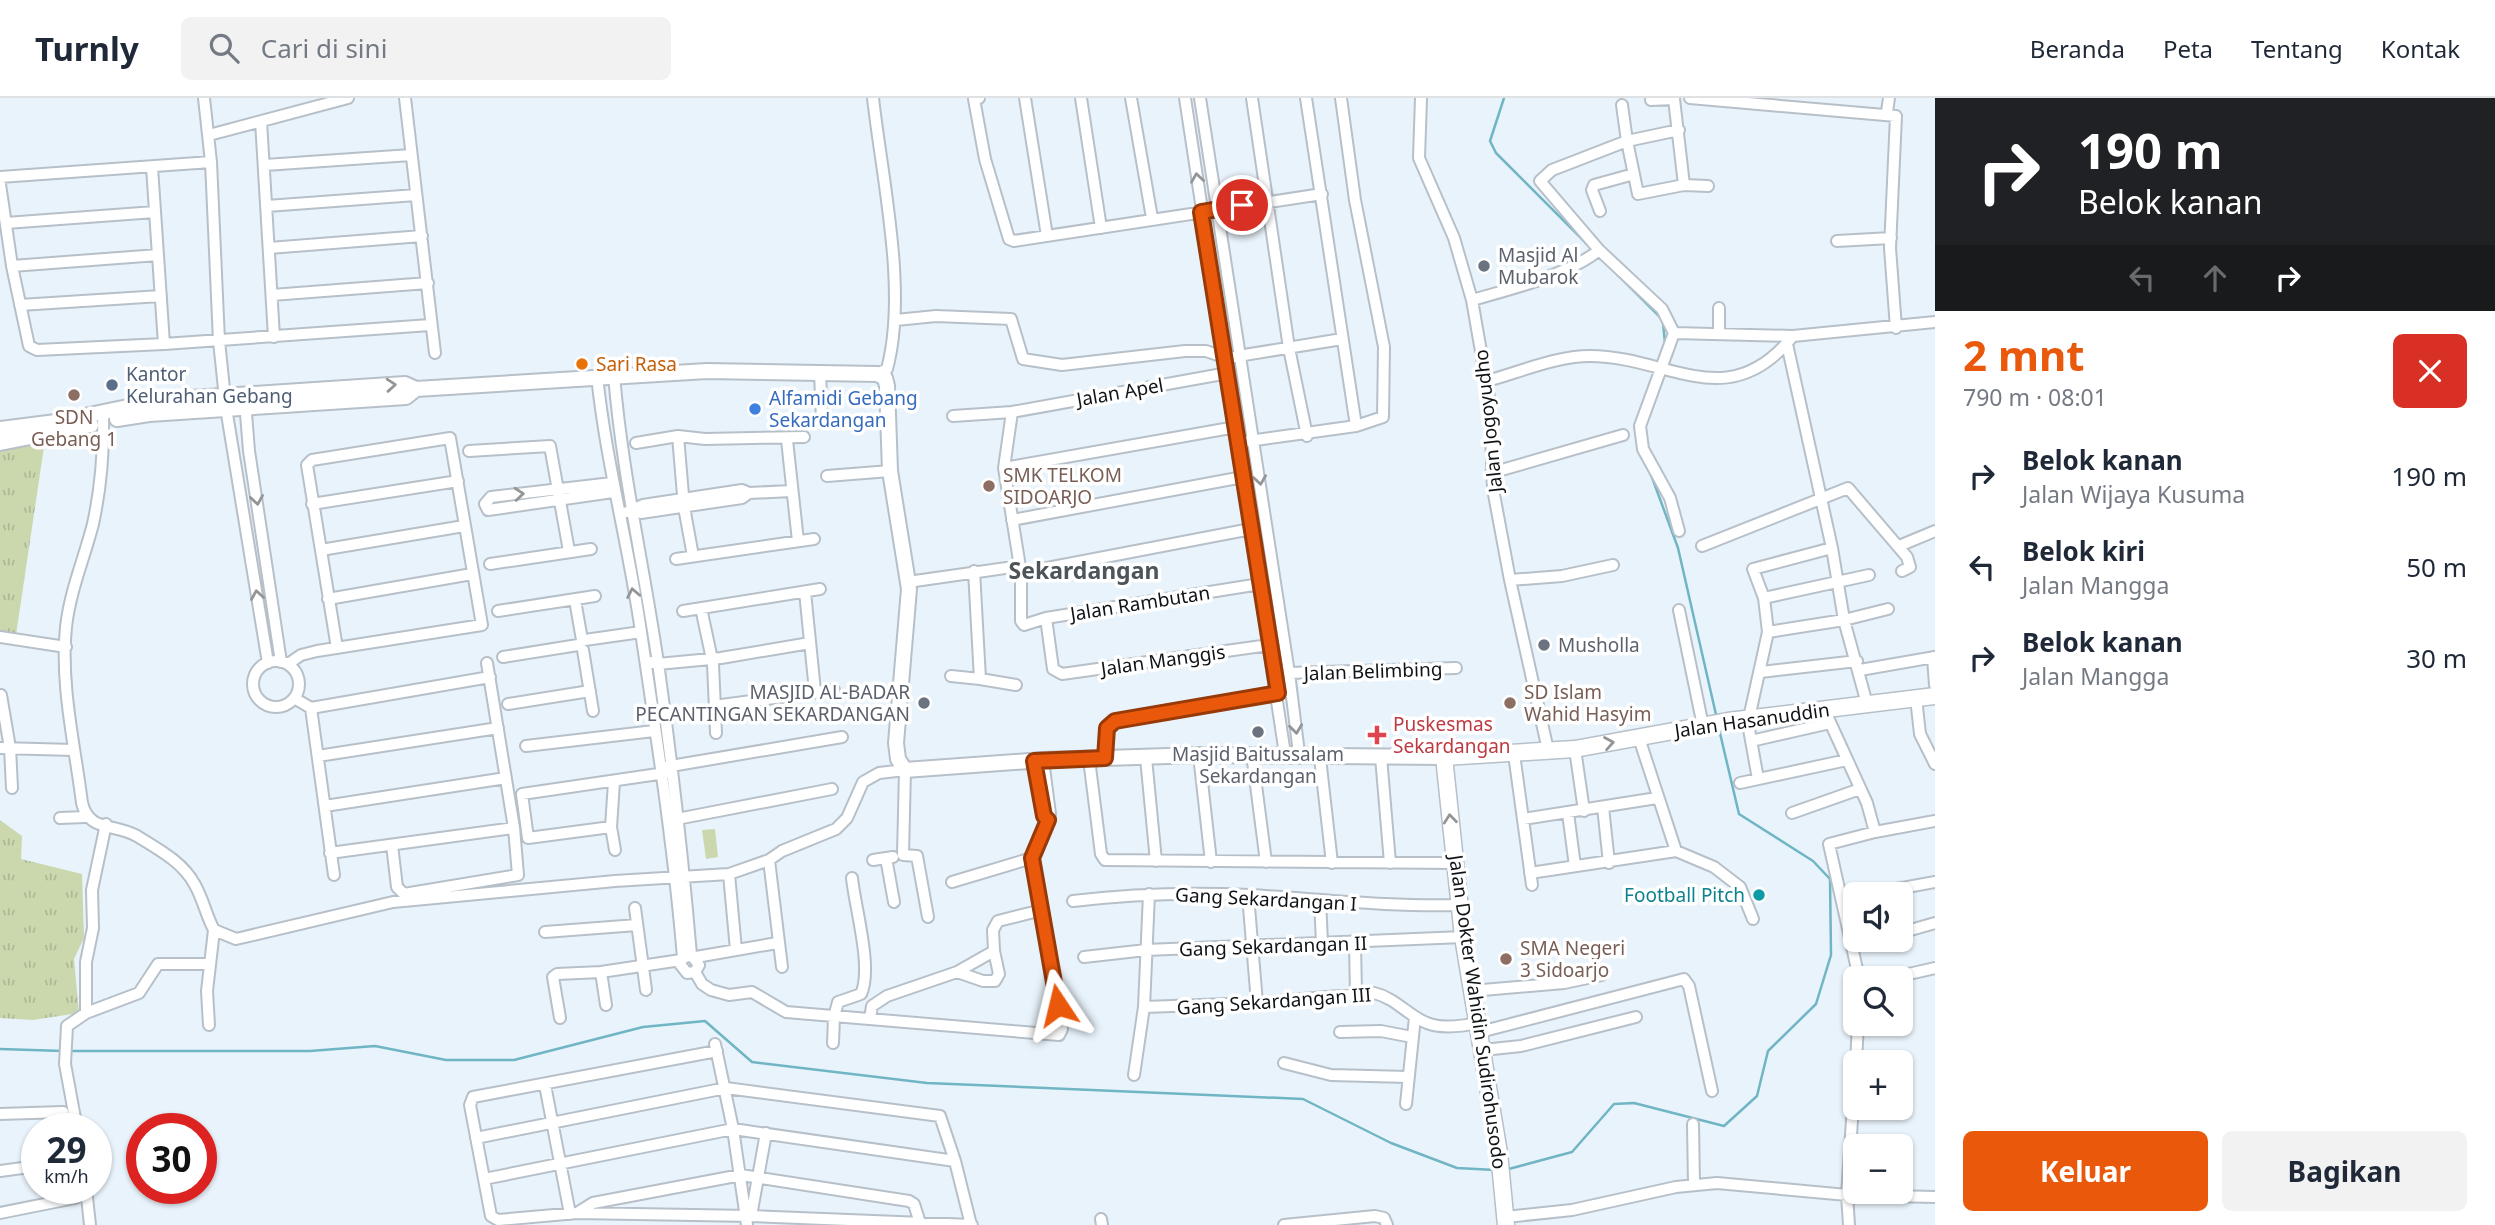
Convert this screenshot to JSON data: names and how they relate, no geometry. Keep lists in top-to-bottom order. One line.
{"streets":{"main road":["Jalan Hasanuddin","Jalan Dokter Wahidin Sudirohusodo"],"street":["Jalan Apel","Jalan Jogoyudho","Jalan Rambutan","Jalan Manggis","Jalan Belimbing","Gang Sekardangan I","Gang Sekardangan II","Gang Sekardangan III"]},"crossings":[["Jalan Jogoyudho","Jalan Hasanuddin"],["Jalan Rambutan","Jalan Manggis"],["Jalan Hasanuddin","Jalan Dokter Wahidin Sudirohusodo"],["Gang Sekardangan I","Jalan Dokter Wahidin Sudirohusodo"],["Gang Sekardangan II","Jalan Dokter Wahidin Sudirohusodo"],["Gang Sekardangan III","Jalan Dokter Wahidin Sudirohusodo"]],"districts":["Sekardangan"],"places":{"other":["Masjid Al Mubarok","Sari Rasa","Kantor Kelurahan Gebang","SDN Gebang 1","Alfamidi Gebang Sekardangan","SMK TELKOM SIDOARJO","Musholla","MASJID AL-BADAR PECANTINGAN SEKARDANGAN","SD Islam Wahid Hasyim","Masjid Baitussalam Sekardangan","Football Pitch","SMA Negeri 3 Sidoarjo"],"health":["Puskesmas Sekardangan"]},"page":{"header":"Turnly","search":"Cari di sini","nav":["Beranda","Peta","Tentang","Kontak"],"turn":["190 m","Belok kanan"],"heading":["2 mnt","790 m · 08:01"],"list":[{"name":"Belok kanan","note":"Jalan Wijaya Kusuma","value":"190 m"},{"name":"Belok kiri","note":"Jalan Mangga","value":"50 m"},{"name":"Belok kanan","note":"Jalan Mangga","value":"30 m"}],"map_buttons":["+","−"],"speed":"29 km/h","limit":"30","buttons":["Keluar","Bagikan"]}}
